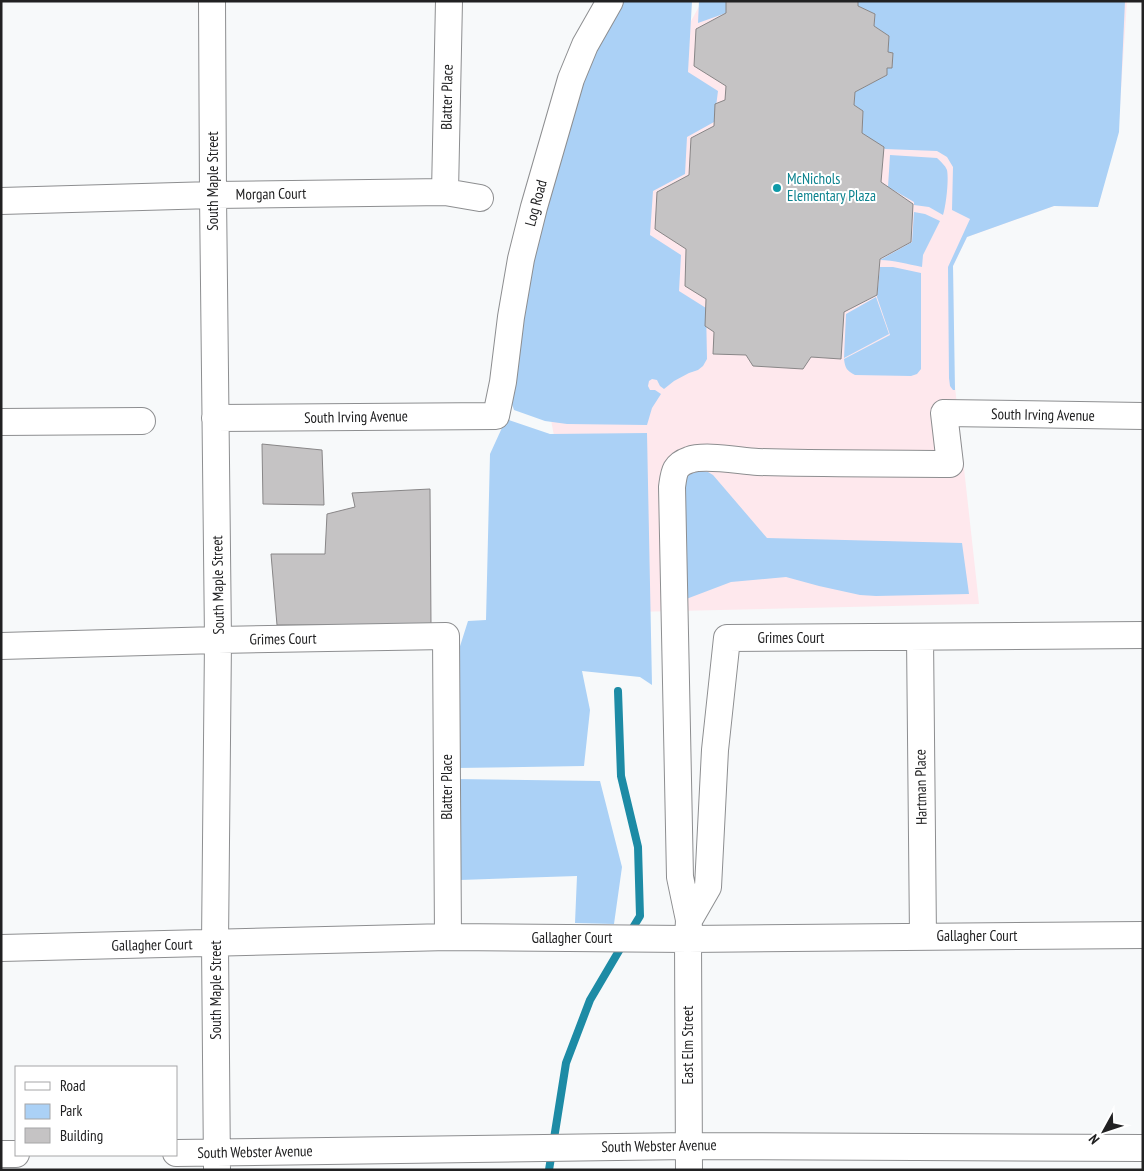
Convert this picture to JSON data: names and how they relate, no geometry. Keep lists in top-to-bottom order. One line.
{"streets":{"street":["Blatter Place","South Maple Street","Morgan Court","Log Road","South Irving Avenue","Grimes Court","Hartman Place","Gallagher Court","East Elm Street","South Webster Avenue"]},"crossings":[["Blatter Place","Morgan Court"],["Blatter Place","Grimes Court"],["Blatter Place","Gallagher Court"],["South Maple Street","Morgan Court"],["South Maple Street","South Irving Avenue"],["South Maple Street","Grimes Court"],["South Maple Street","Gallagher Court"],["South Maple Street","South Webster Avenue"],["Log Road","South Irving Avenue"],["South Irving Avenue","East Elm Street"],["Grimes Court","Hartman Place"],["Grimes Court","Gallagher Court"],["Grimes Court","East Elm Street"],["Hartman Place","Gallagher Court"],["Gallagher Court","East Elm Street"],["East Elm Street","South Webster Avenue"]],"places":["McNichols Elementary Plaza"],"legend":["Road","Park","Building"],"north":"bottom left"}
